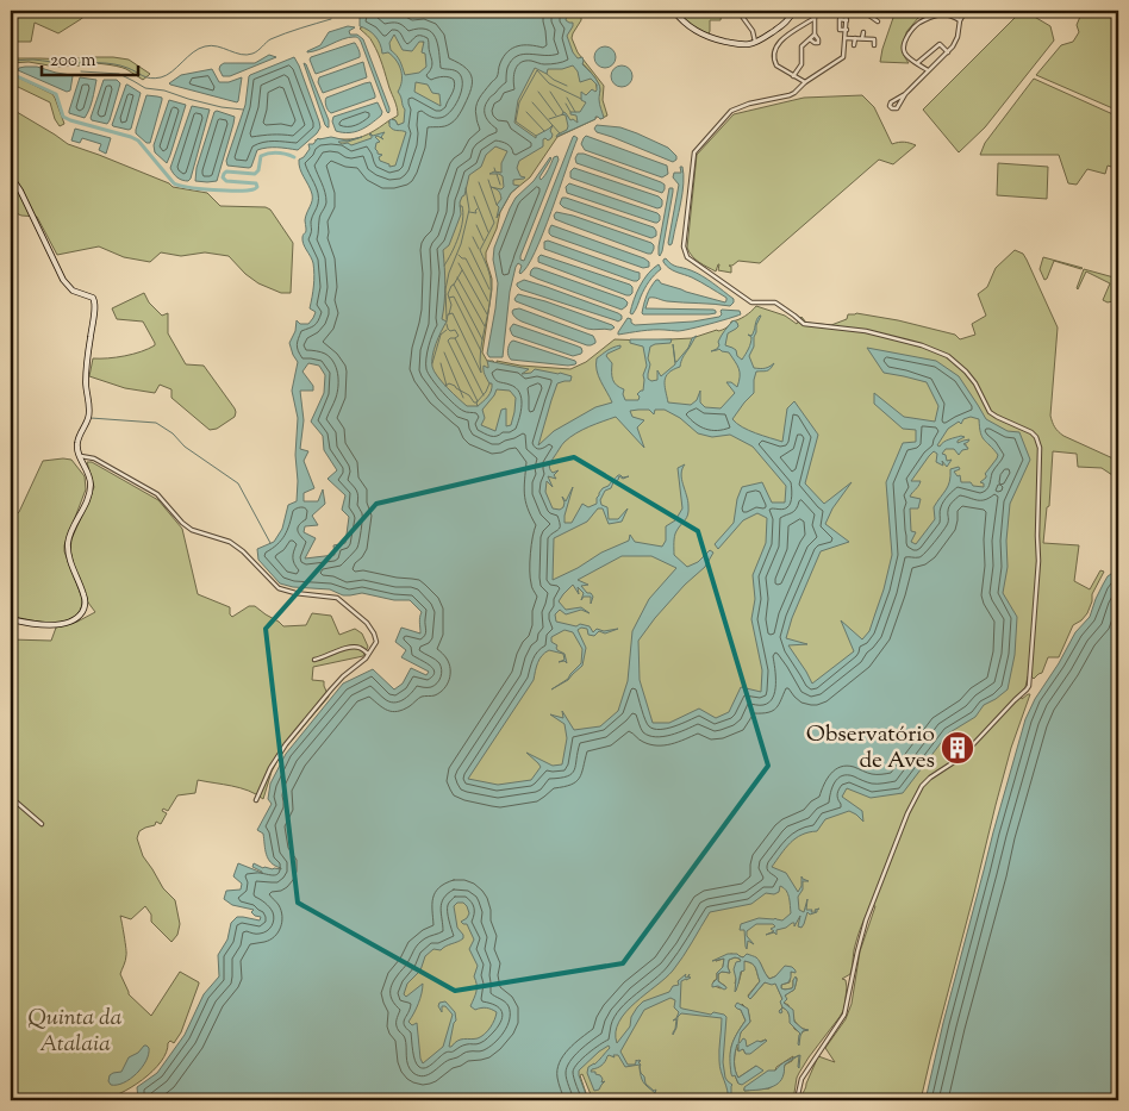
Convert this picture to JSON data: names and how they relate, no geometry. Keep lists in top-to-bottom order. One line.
{"parks":["Quinta da Atalaia"],"places":{"building":["Observatório de Aves"]},"scale_bar":"200 m"}
